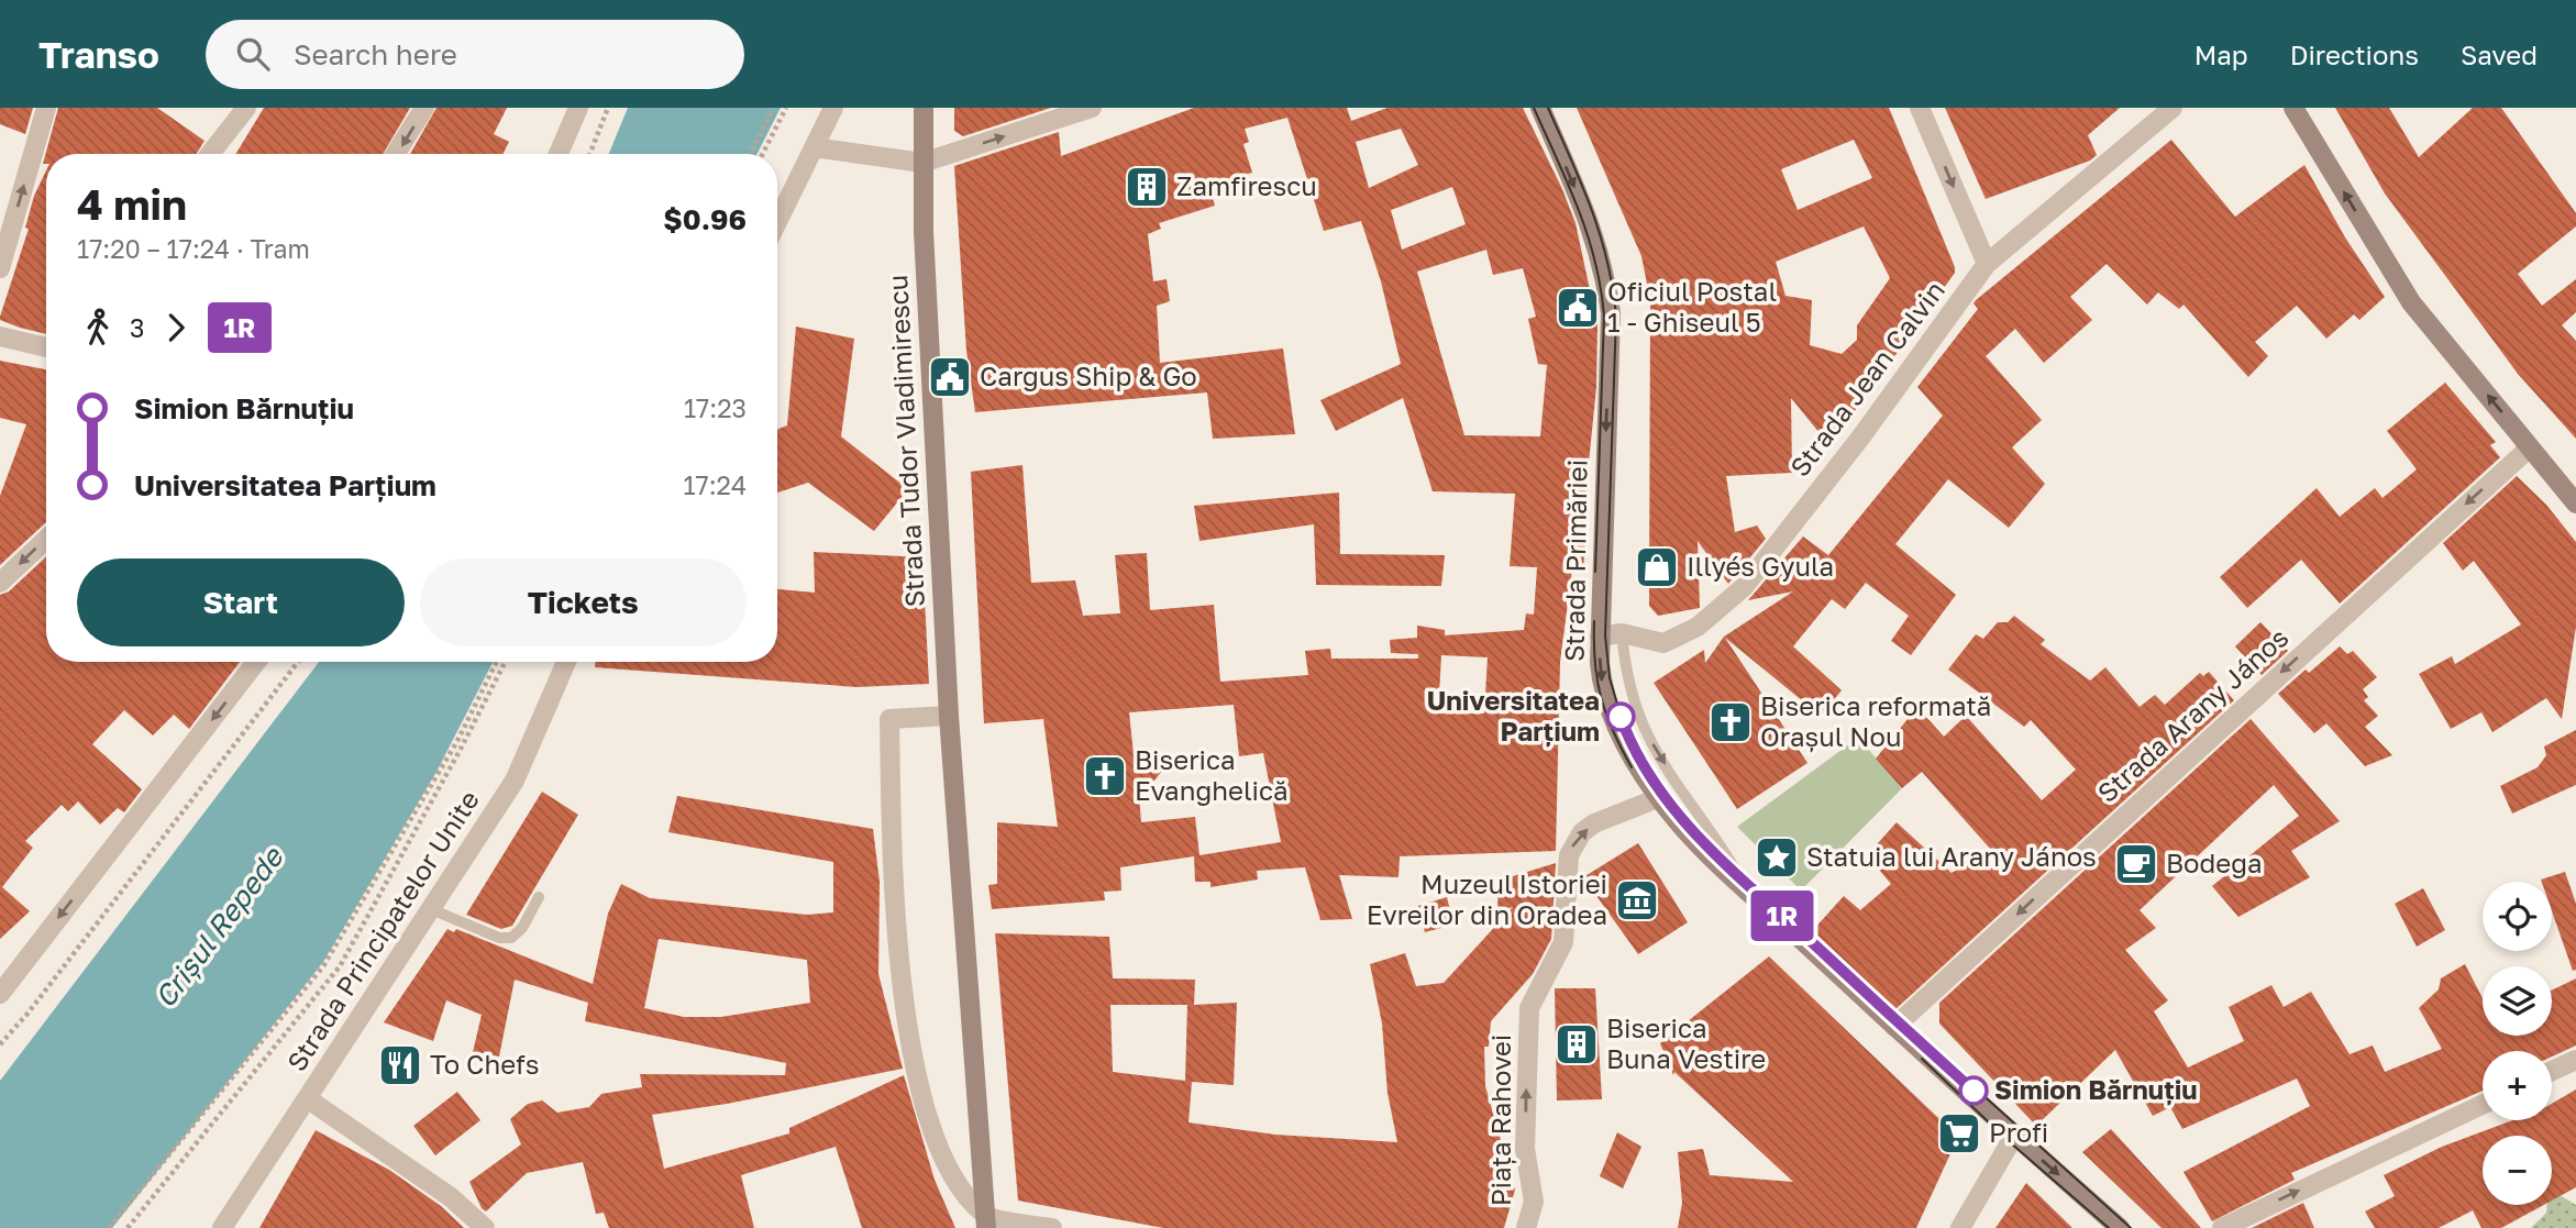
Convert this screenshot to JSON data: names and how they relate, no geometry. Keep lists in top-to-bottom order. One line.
{"streets":{"street":["Strada Jean Calvin","Strada Tudor Vladimirescu","Strada Primăriei","Strada Arany János","Strada Principatelor Unite","Piața Rahovei"]},"crossings":[["Strada Jean Calvin","Strada Primăriei"],["Strada Primăriei","Strada Arany János"],["Strada Primăriei","Piața Rahovei"]],"one_way":["Strada Primăriei","Strada Arany János","Piața Rahovei"],"water":["Crișul Repede"],"places":{"building":["Zamfirescu","Biserica Buna Vestire"],"public building":["Oficiul Postal 1 - Ghiseul 5","Cargus Ship & Go"],"shop":["Illyés Gyula"],"other":["Universitatea Parțium","Simion Bărnuțiu"],"church":["Biserica reformată Orașul Nou","Biserica Evanghelică"],"place":["Statuia lui Arany János"],"cafe":["Bodega"],"museum":["Muzeul Istoriei Evreilor din Oradea"],"restaurant":["To Chefs"],"supermarket":["Profi"]},"lines":["tram line 1R"],"page":{"header":"Transo","search":"Search here","nav":["Map","Directions","Saved"],"on_map":"1R","heading":["4 min","17:20 – 17:24 · Tram","$0.96"],"legs":["3","1R"],"list":[{"name":"Simion Bărnuțiu","value":"17:23"},{"name":"Universitatea Parțium","value":"17:24"}],"buttons":["Start","Tickets"],"map_buttons":["+","−"]}}
